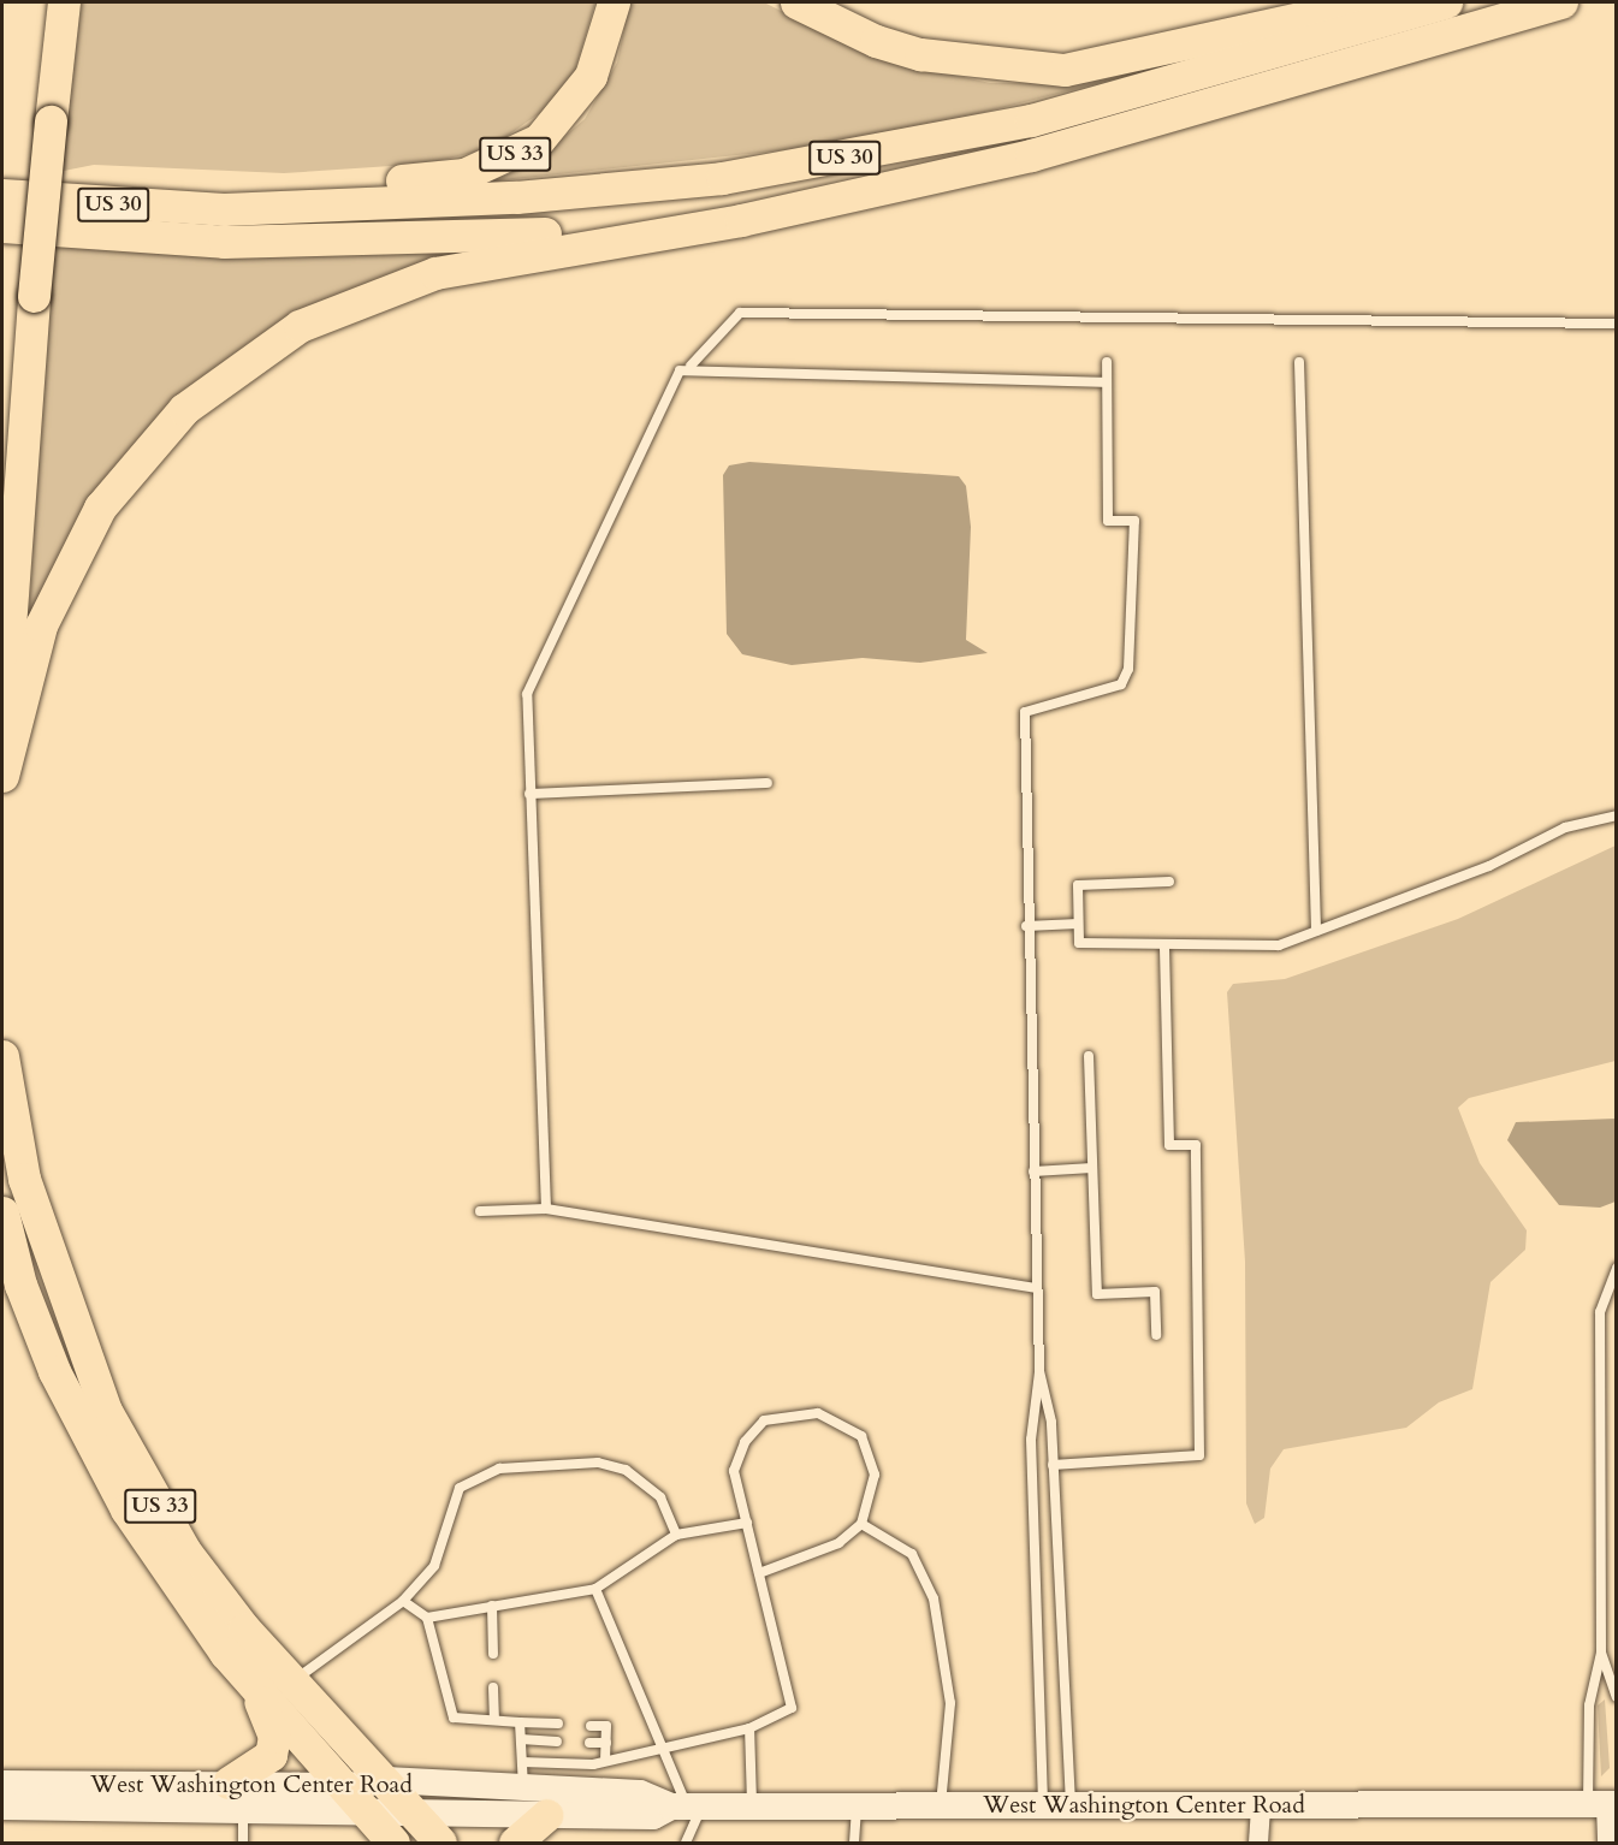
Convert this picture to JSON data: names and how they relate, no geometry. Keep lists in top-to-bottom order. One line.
{"streets":{"highway":["US 33","US 30"],"main road":["West Washington Center Road"]},"crossings":[["US 33","US 30"],["US 33","West Washington Center Road"]]}
